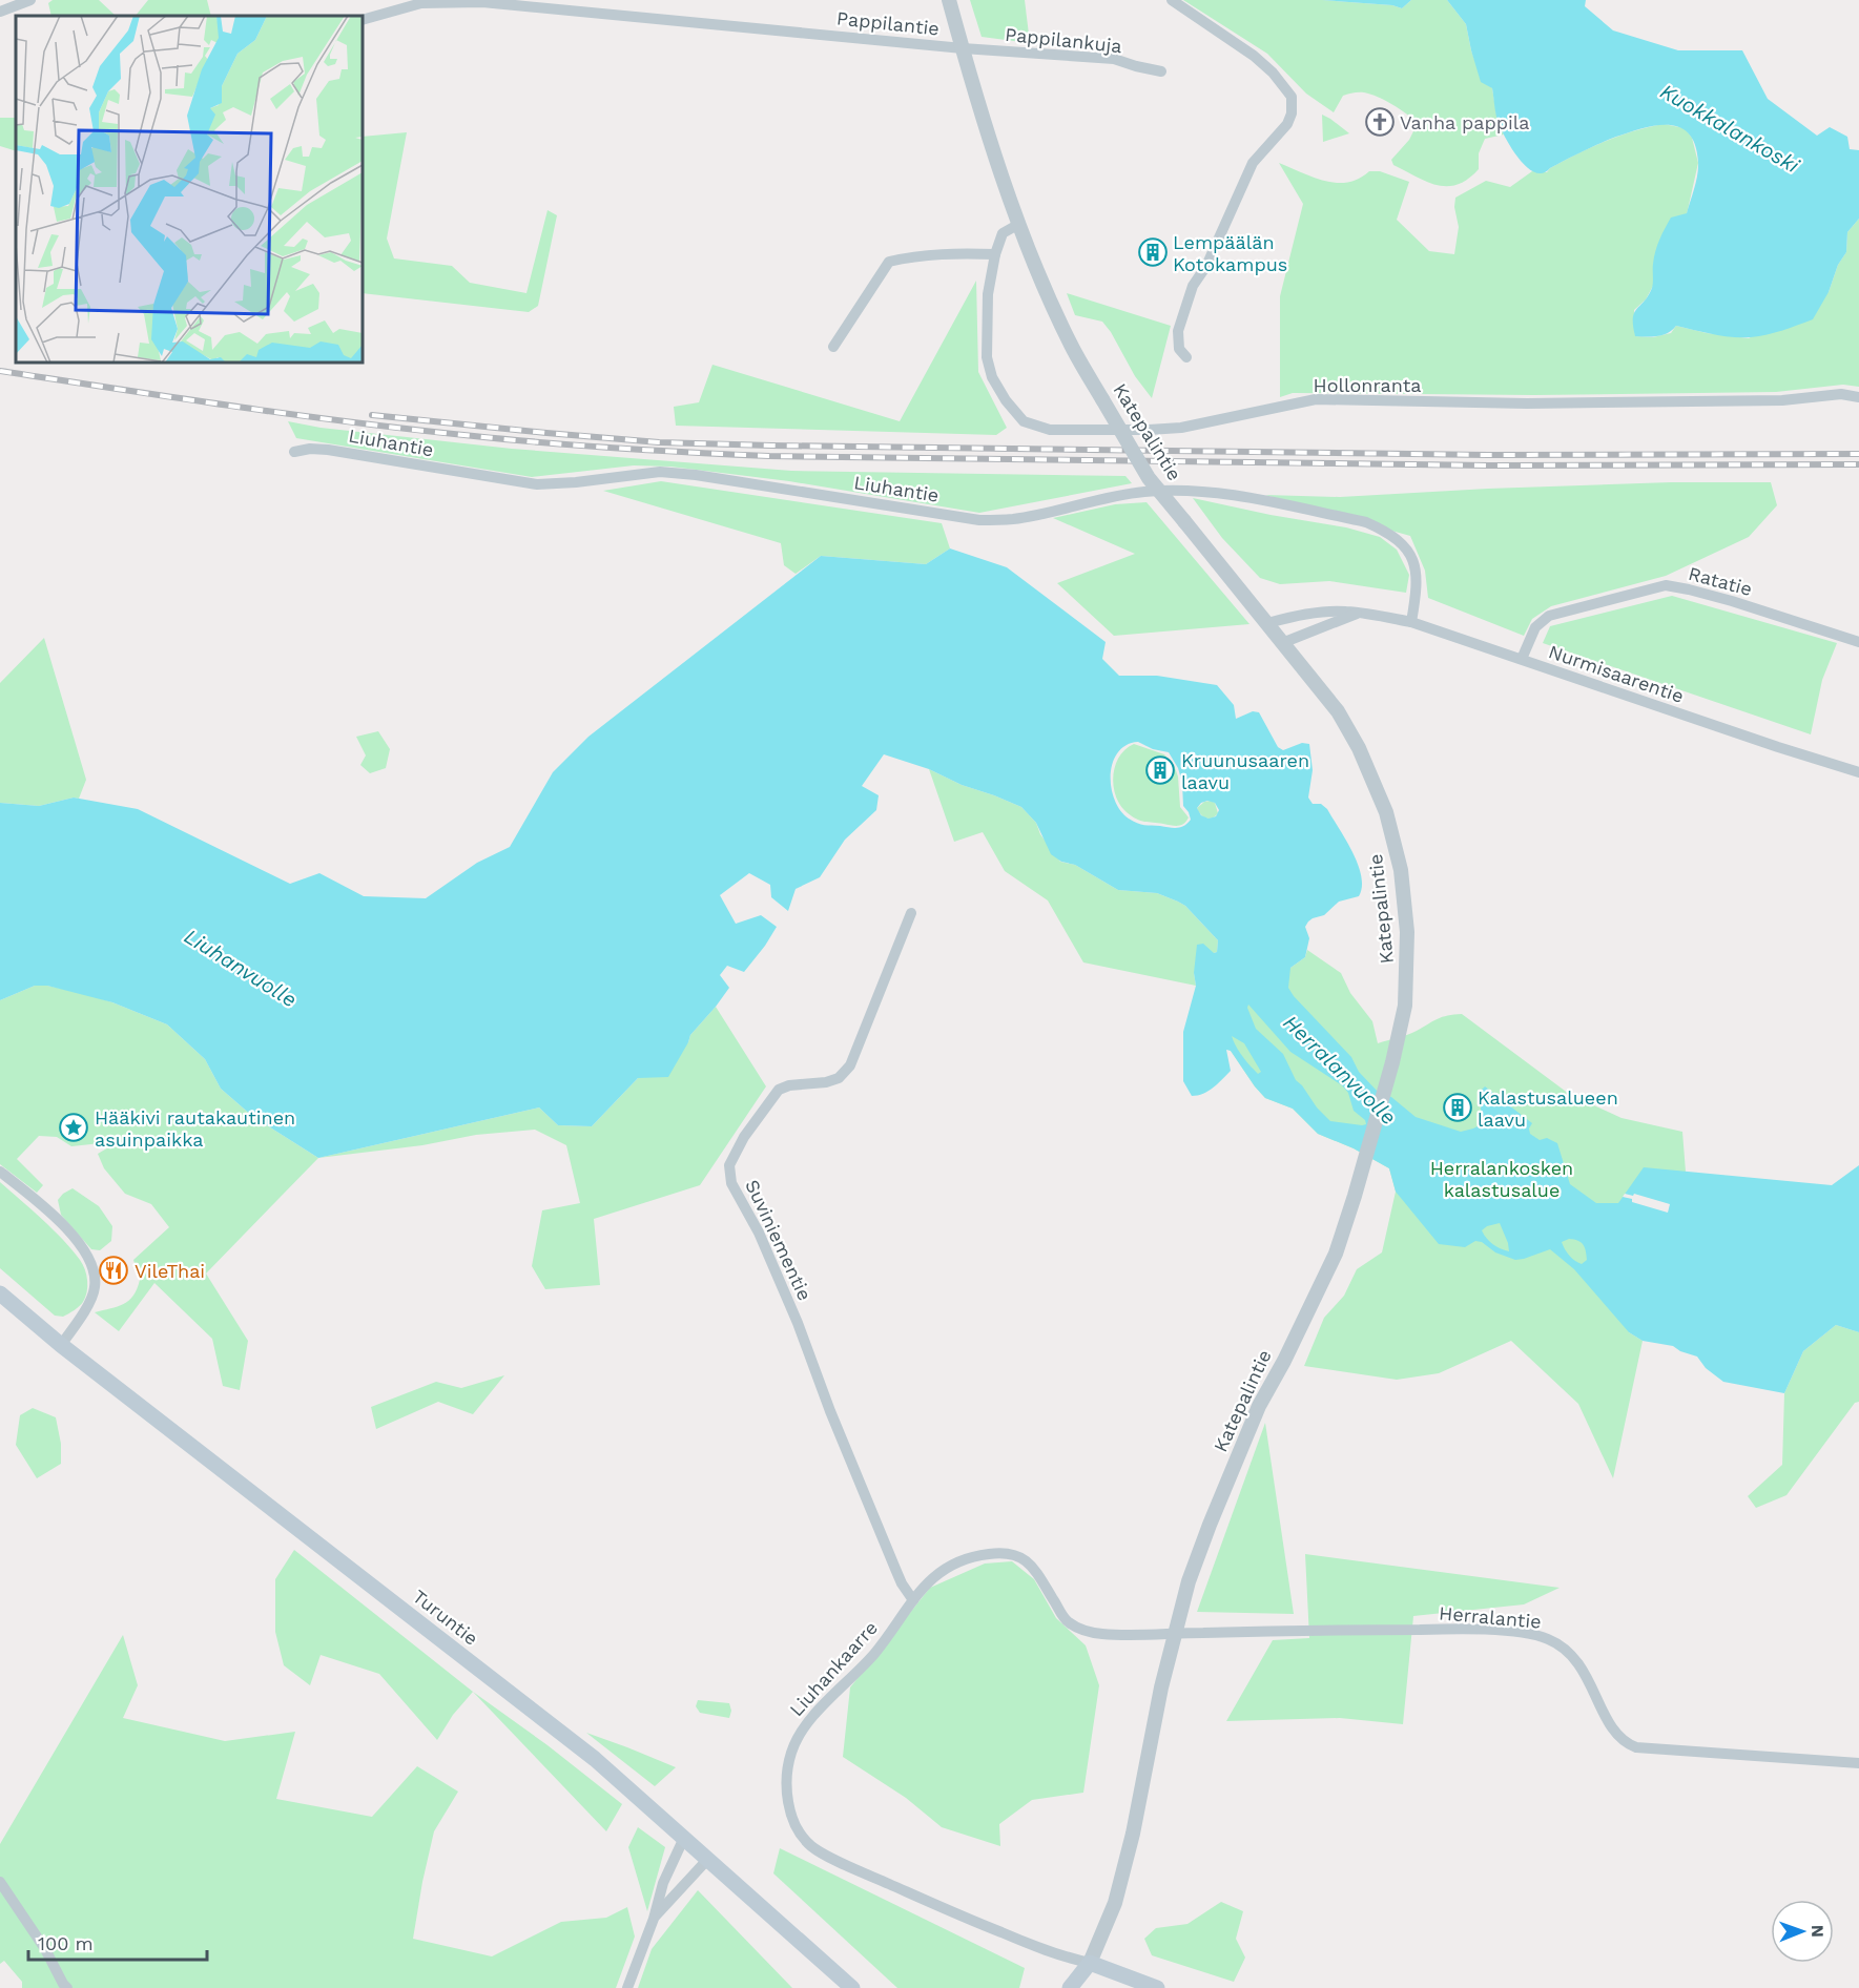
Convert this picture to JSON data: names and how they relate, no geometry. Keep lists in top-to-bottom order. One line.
{"streets":{"main road":["Katepalintie","Turuntie"],"street":["Pappilantie","Pappilankuja","Hollonranta","Liuhantie","Ratatie","Nurmisaarentie","Suviniementie","Herralantie","Liuhankaarre"]},"crossings":[["Pappilantie","Pappilankuja"],["Pappilantie","Katepalintie"],["Pappilankuja","Katepalintie"],["Hollonranta","Katepalintie"],["Katepalintie","Nurmisaarentie"],["Katepalintie","Herralantie"],["Katepalintie","Liuhankaarre"],["Liuhantie","Nurmisaarentie"],["Ratatie","Nurmisaarentie"],["Suviniementie","Liuhankaarre"],["Herralantie","Liuhankaarre"]],"water":["Kuokkalankoski","Liuhanvuolle","Herralanvuolle"],"parks":["Herralankosken kalastusalue"],"places":{"church":["Vanha pappila"],"building":["Lempäälän Kotokampus","Kruunusaaren laavu","Kalastusalueen laavu"],"place":["Hääkivi rautakautinen asuinpaikka"],"restaurant":["VileThai"]},"scale_bar":"100 m","north":"right"}
